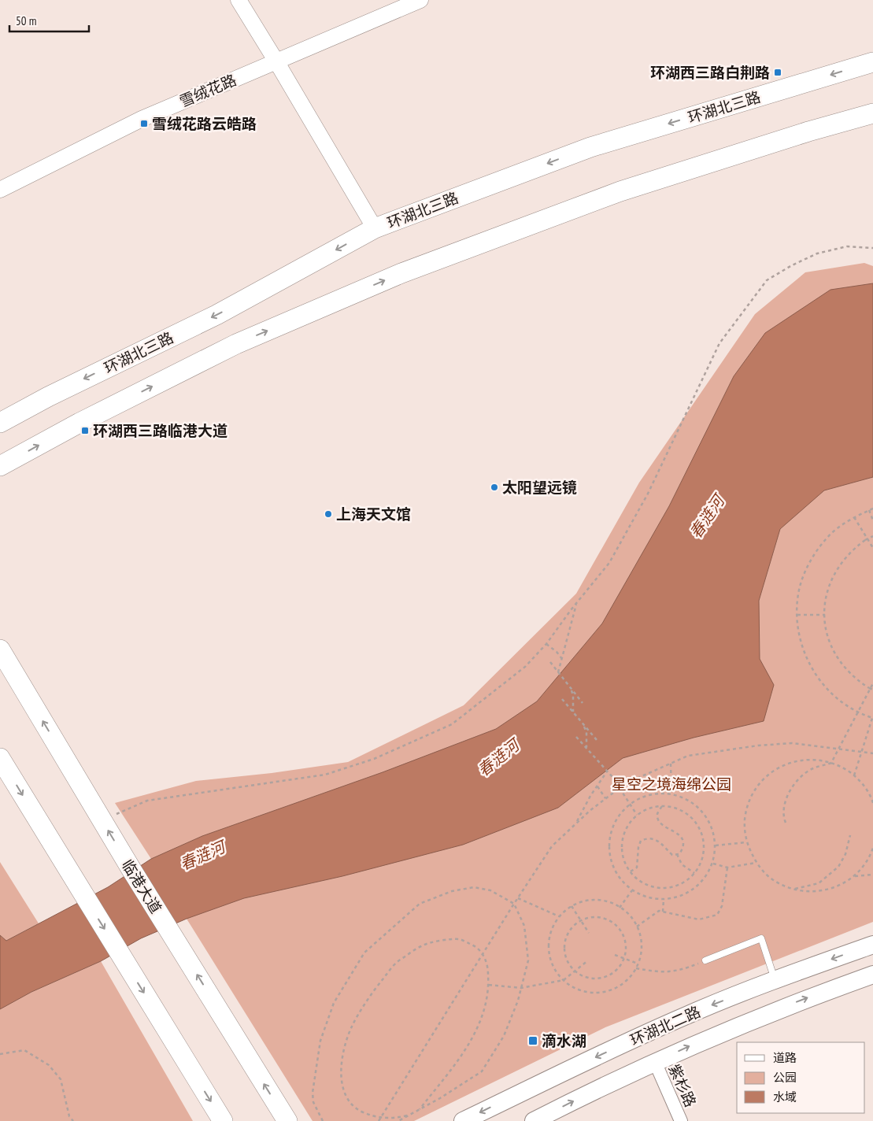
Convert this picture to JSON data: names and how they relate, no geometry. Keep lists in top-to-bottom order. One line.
{"streets":{"main road":["环湖北三路","临港大道","环湖北二路"],"street":["雪绒花路","紫杉路"]},"crossings":[["环湖北二路","紫杉路"]],"water":["春涟河"],"parks":["星空之境海绵公园"],"places":{"transit":["环湖西三路白荆路","雪绒花路云皓路","环湖西三路临港大道","滴水湖"],"other":["太阳望远镜","上海天文馆"]},"legend":["道路","公园","水域"],"scale_bar":"50 m"}
